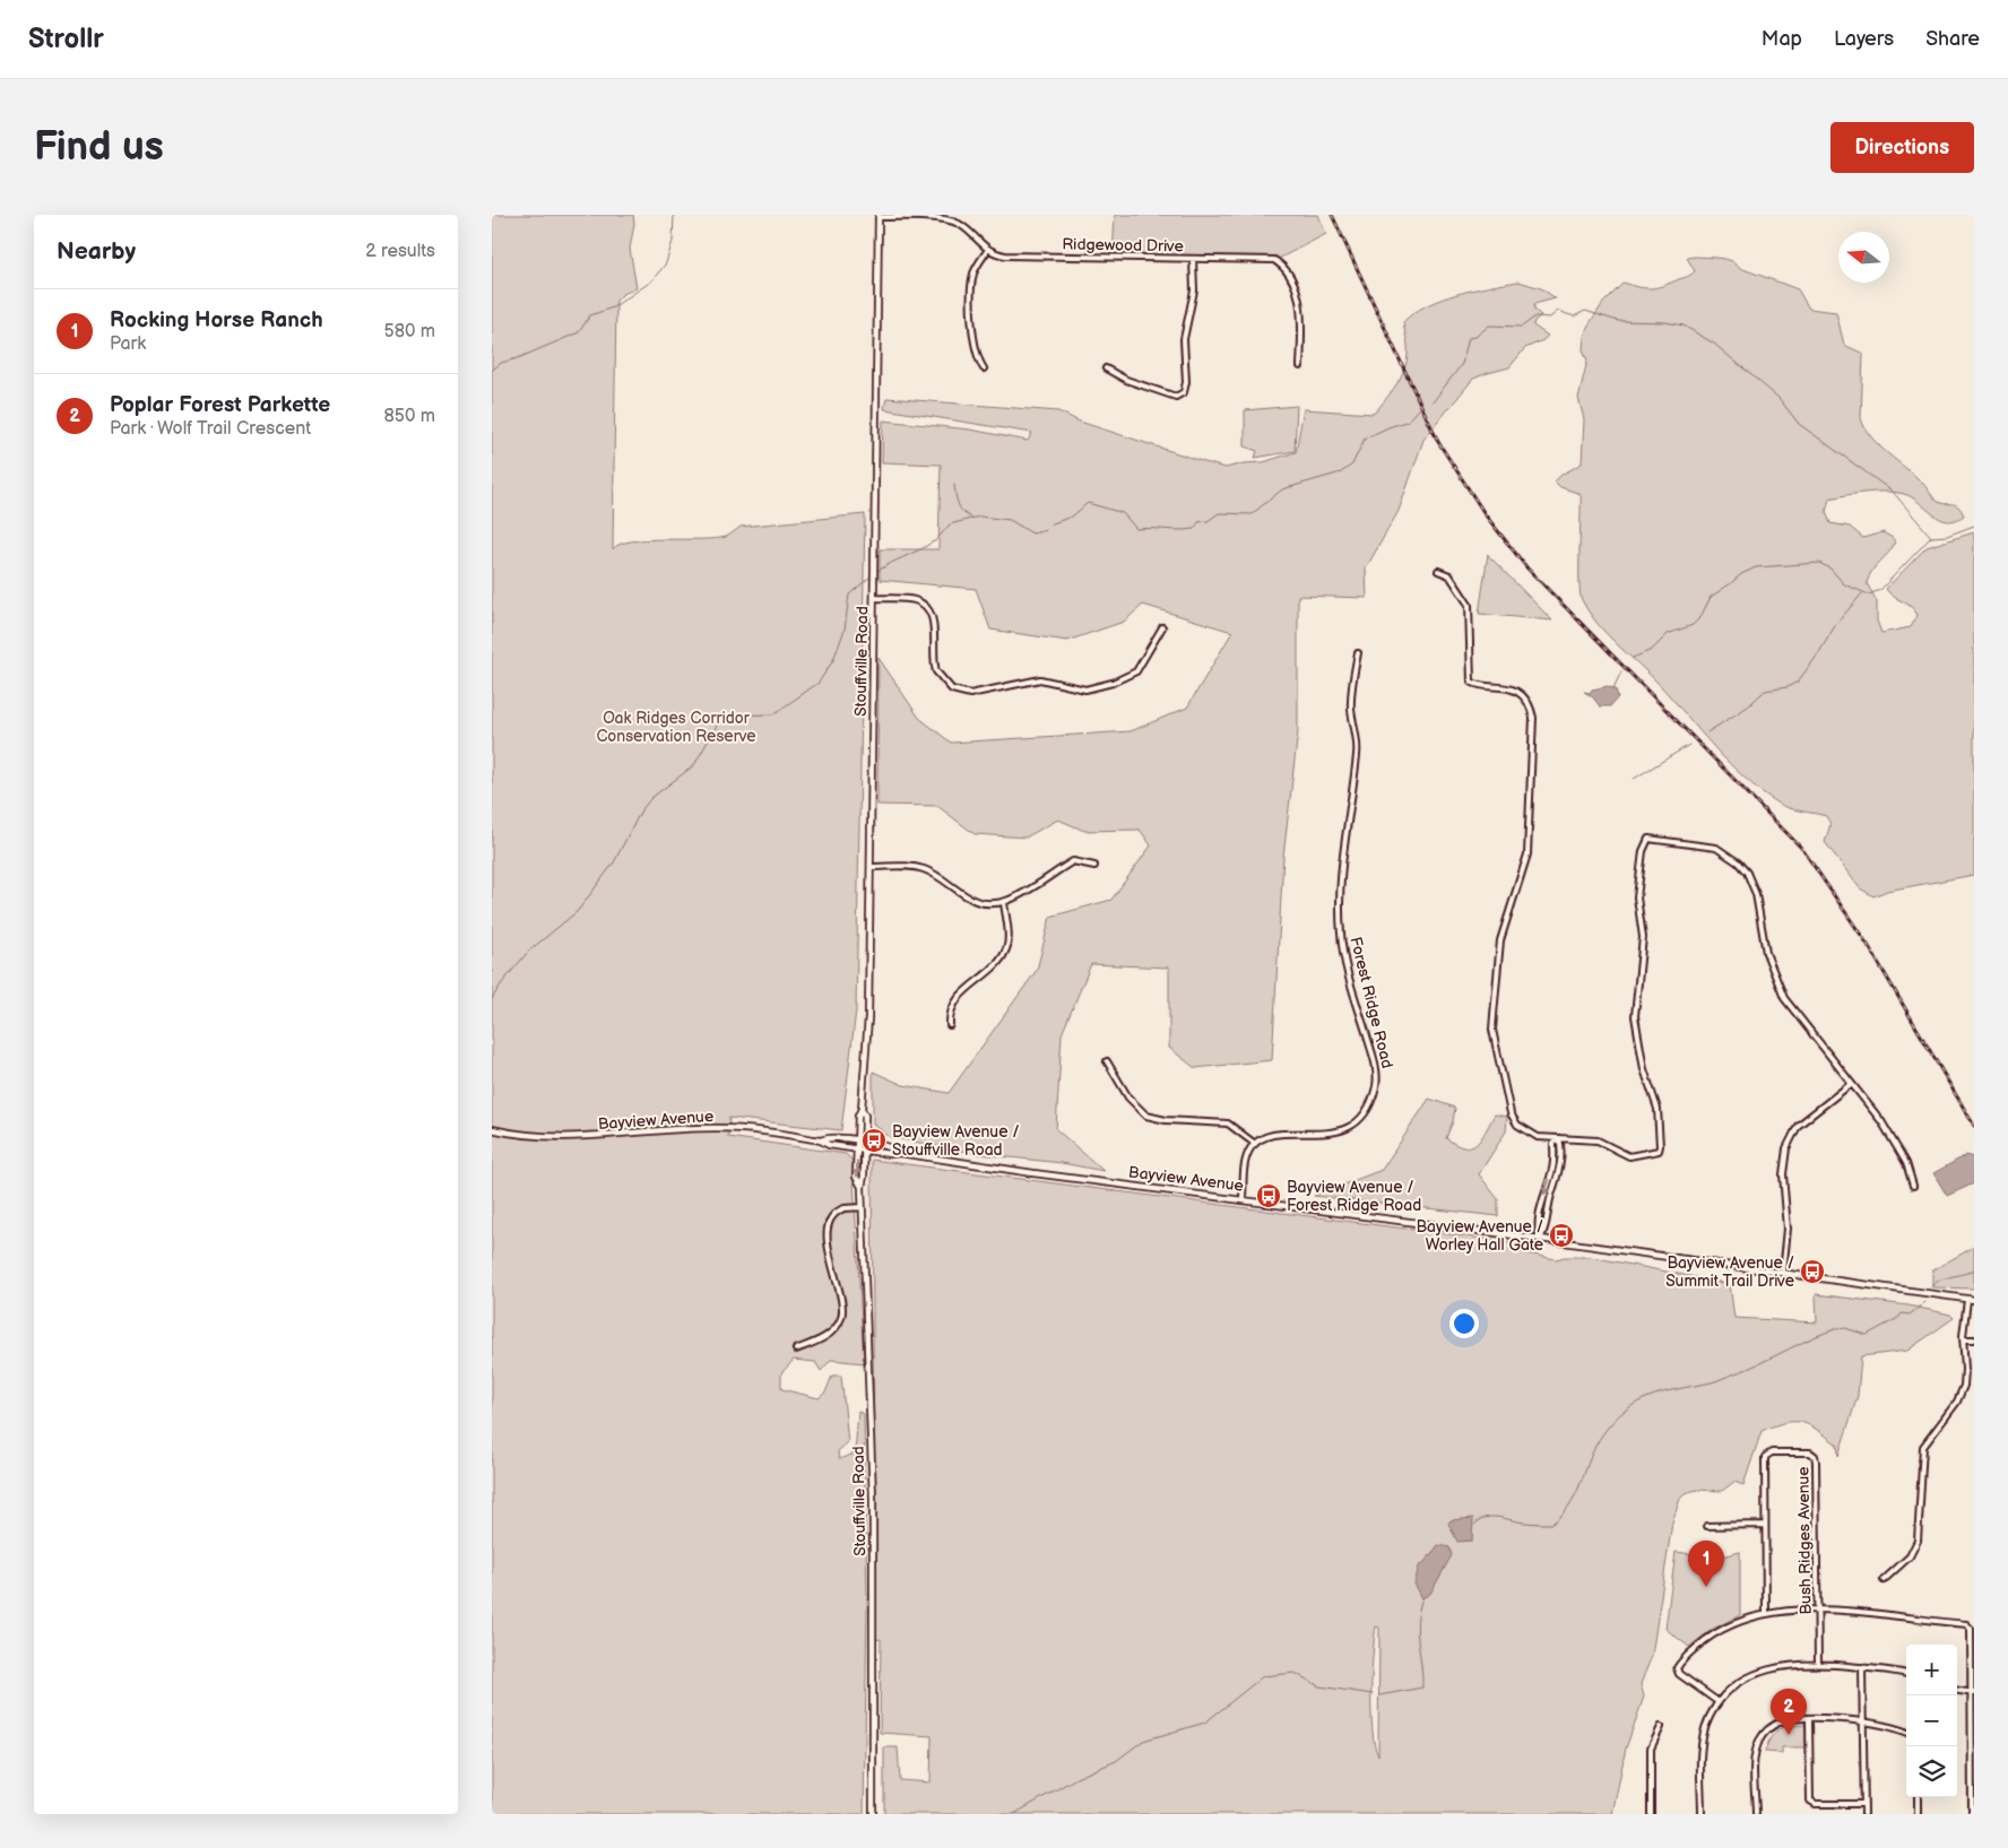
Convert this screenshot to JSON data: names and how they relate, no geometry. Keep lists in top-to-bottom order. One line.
{"streets":{"main road":["Stouffville Road","Bayview Avenue"],"street":["Ridgewood Drive","Forest Ridge Road","Bush Ridges Avenue"]},"crossings":[["Stouffville Road","Bayview Avenue"]],"parks":["Oak Ridges Corridor Conservation Reserve"],"places":{"bus stop":["Bayview Avenue / Stouffville Road","Bayview Avenue / Forest Ridge Road","Bayview Avenue / Worley Hall Gate","Bayview Avenue / Summit Trail Drive"]},"north":"left","page":{"header":"Strollr","nav":["Map","Layers","Share"],"buttons":"Directions","title":"Find us","heading":["Nearby","2 results"],"list":[{"mark":"1","name":"Rocking Horse Ranch","note":"Park","value":"580 m"},{"mark":"2","name":"Poplar Forest Parkette","note":"Park · Wolf Trail Crescent","value":"850 m"}],"pins":["1","2"],"map_buttons":["+","−"]}}
